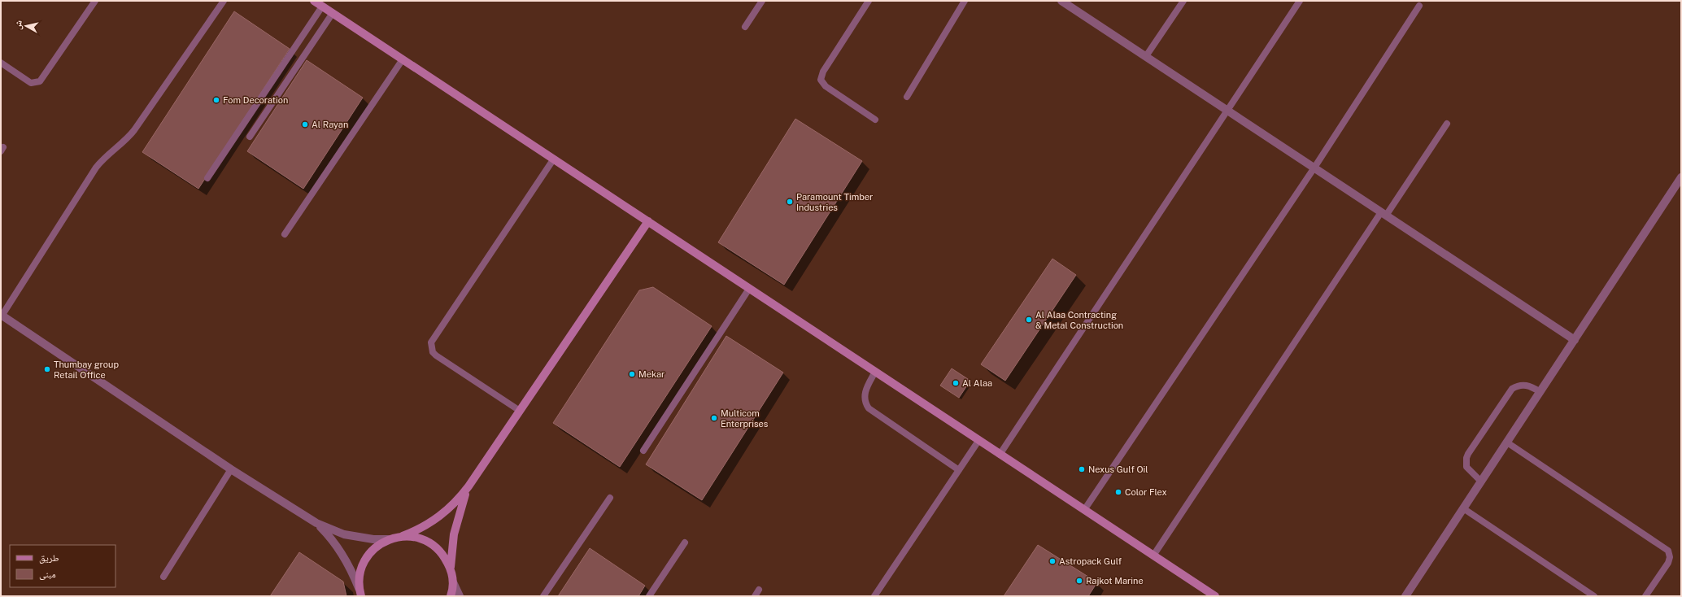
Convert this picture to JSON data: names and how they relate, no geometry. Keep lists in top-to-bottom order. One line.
{"places":["Fom Decoration","Al Rayan","Paramount Timber Industries","Al Alaa Contracting & Metal Construction","Thumbay group Retail Office","Mekar","Al Alaa","Multicom Enterprises","Nexus Gulf Oil","Color Flex","Astropack Gulf","Rajkot Marine"],"legend":["طريق","مبنى"],"north":"left"}
